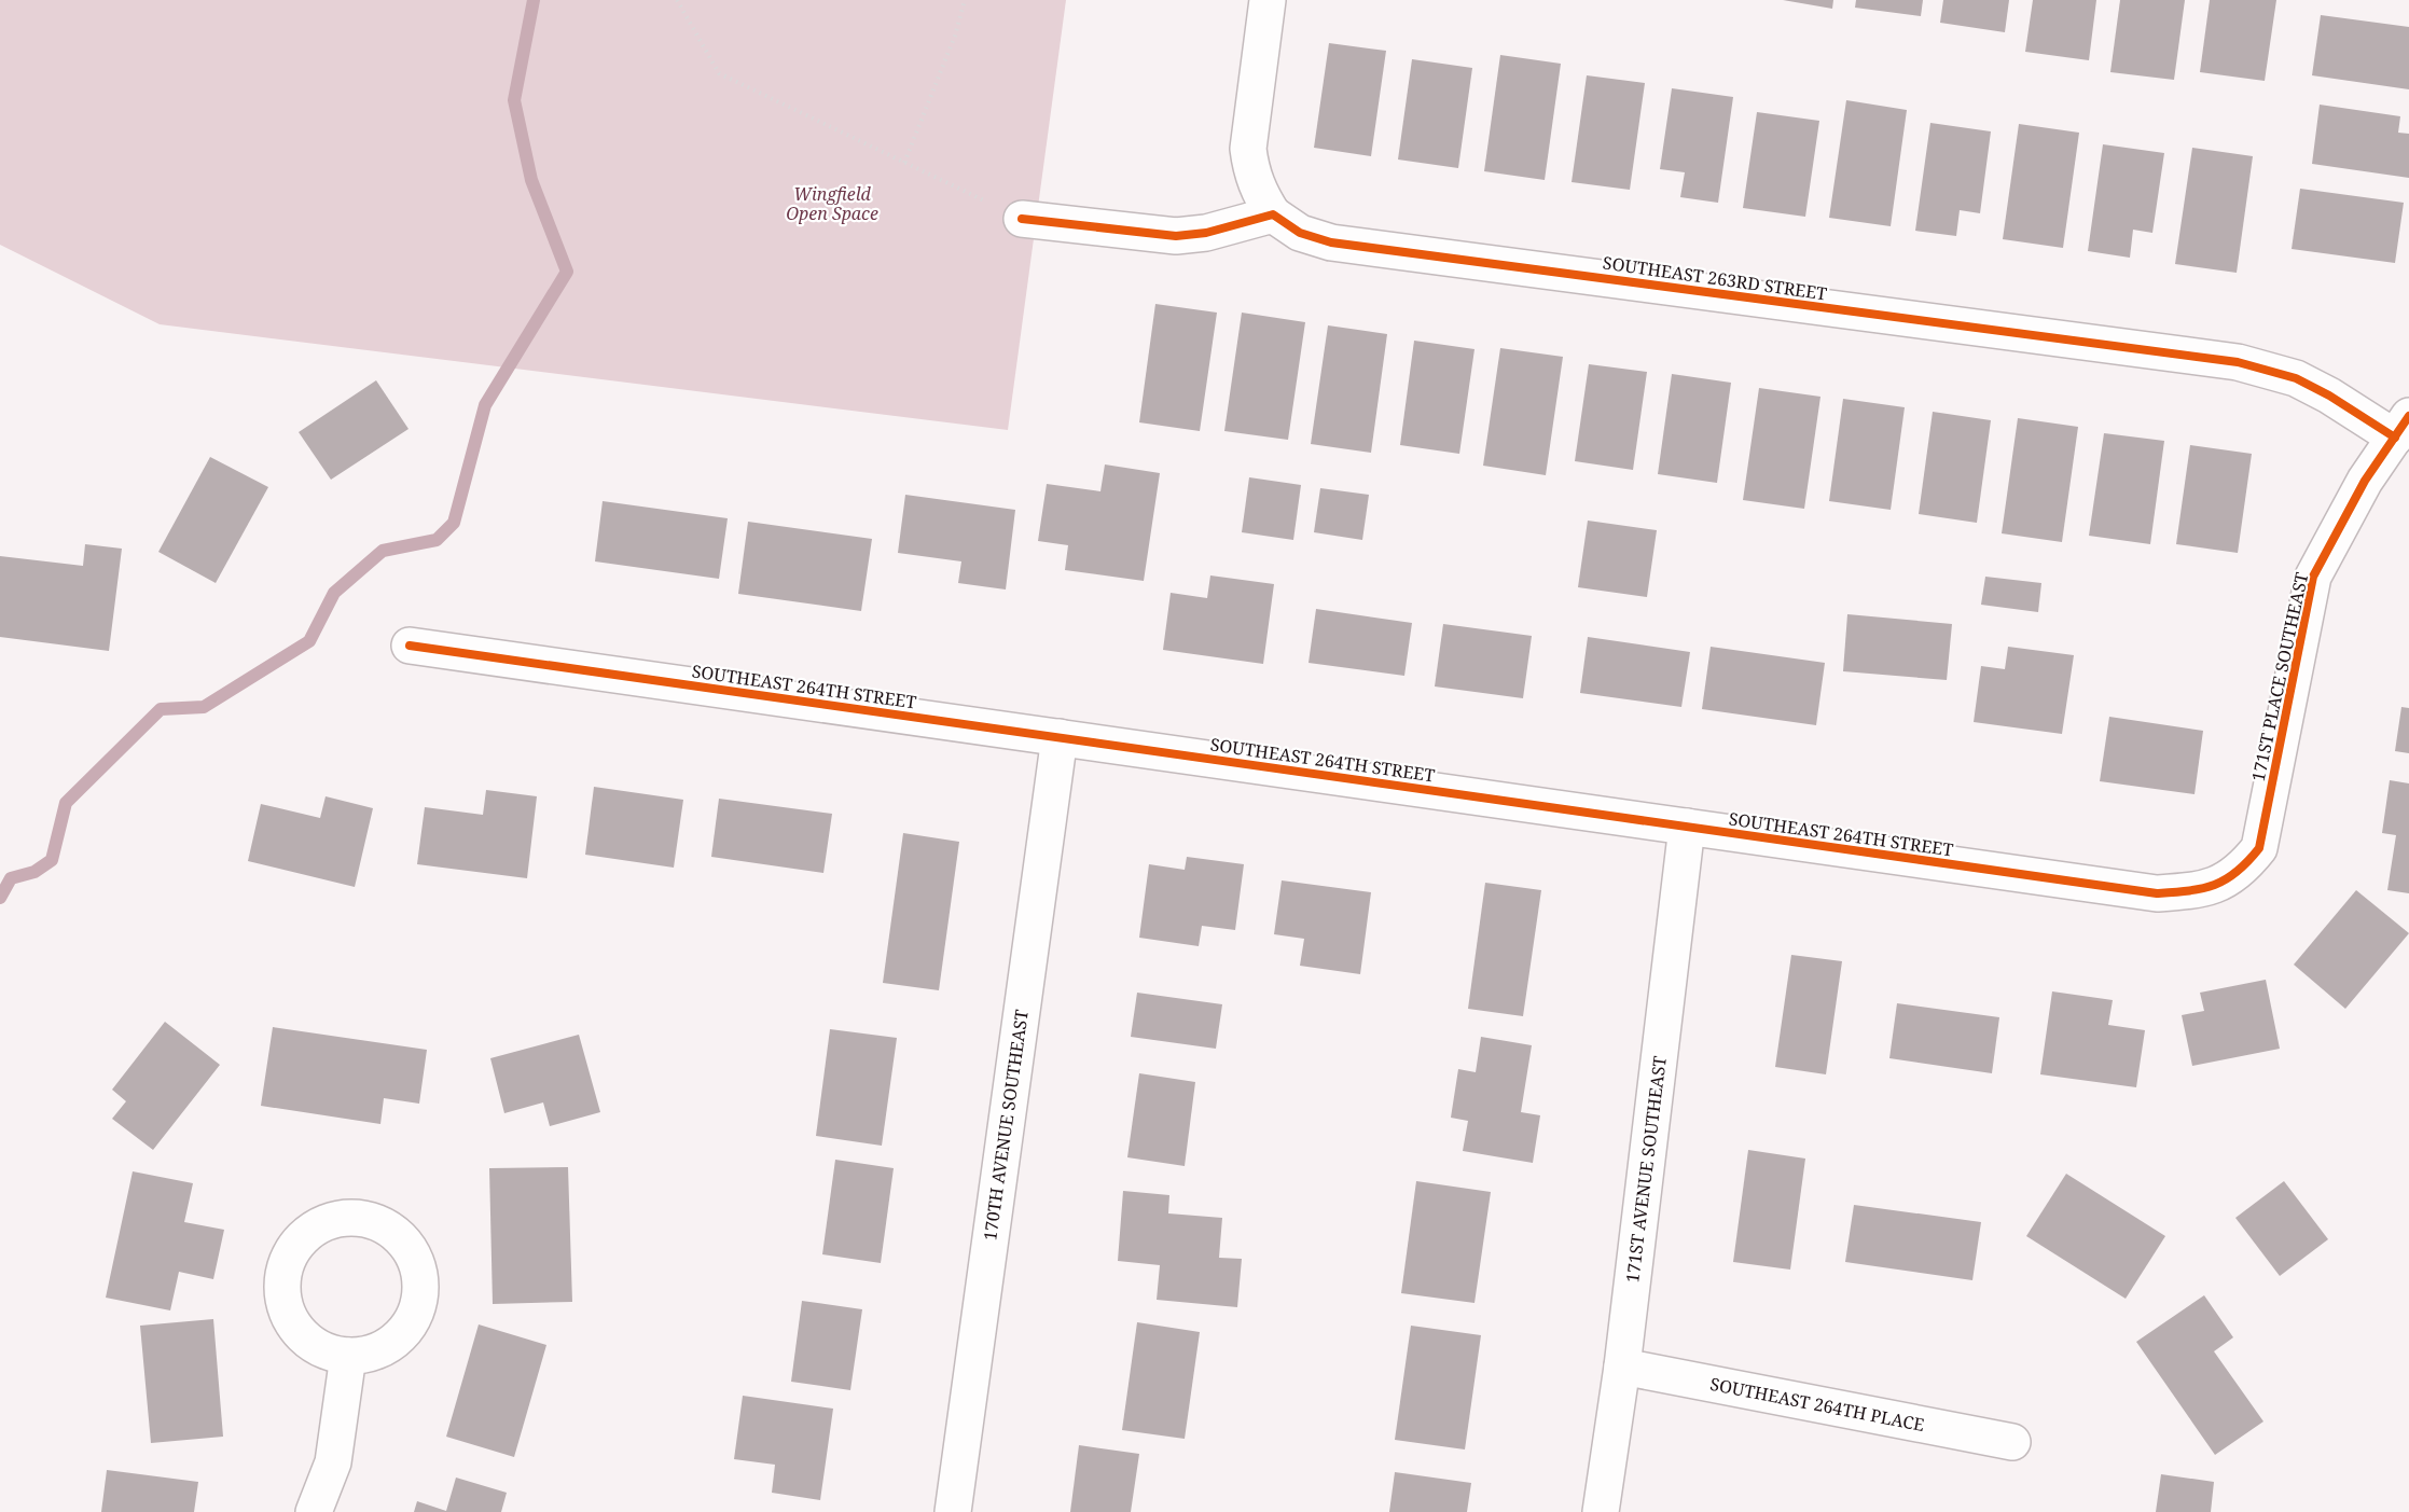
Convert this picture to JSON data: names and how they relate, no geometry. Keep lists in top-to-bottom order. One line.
{"streets":{"street":["SOUTHEAST 263RD STREET","171ST PLACE SOUTHEAST","SOUTHEAST 264TH STREET","170TH AVENUE SOUTHEAST","171ST AVENUE SOUTHEAST","SOUTHEAST 264TH PLACE"]},"crossings":[["SOUTHEAST 263RD STREET","171ST PLACE SOUTHEAST"],["171ST PLACE SOUTHEAST","SOUTHEAST 264TH STREET"],["SOUTHEAST 264TH STREET","170TH AVENUE SOUTHEAST"],["SOUTHEAST 264TH STREET","171ST AVENUE SOUTHEAST"],["171ST AVENUE SOUTHEAST","SOUTHEAST 264TH PLACE"]],"parks":["Wingfield Open Space"]}
